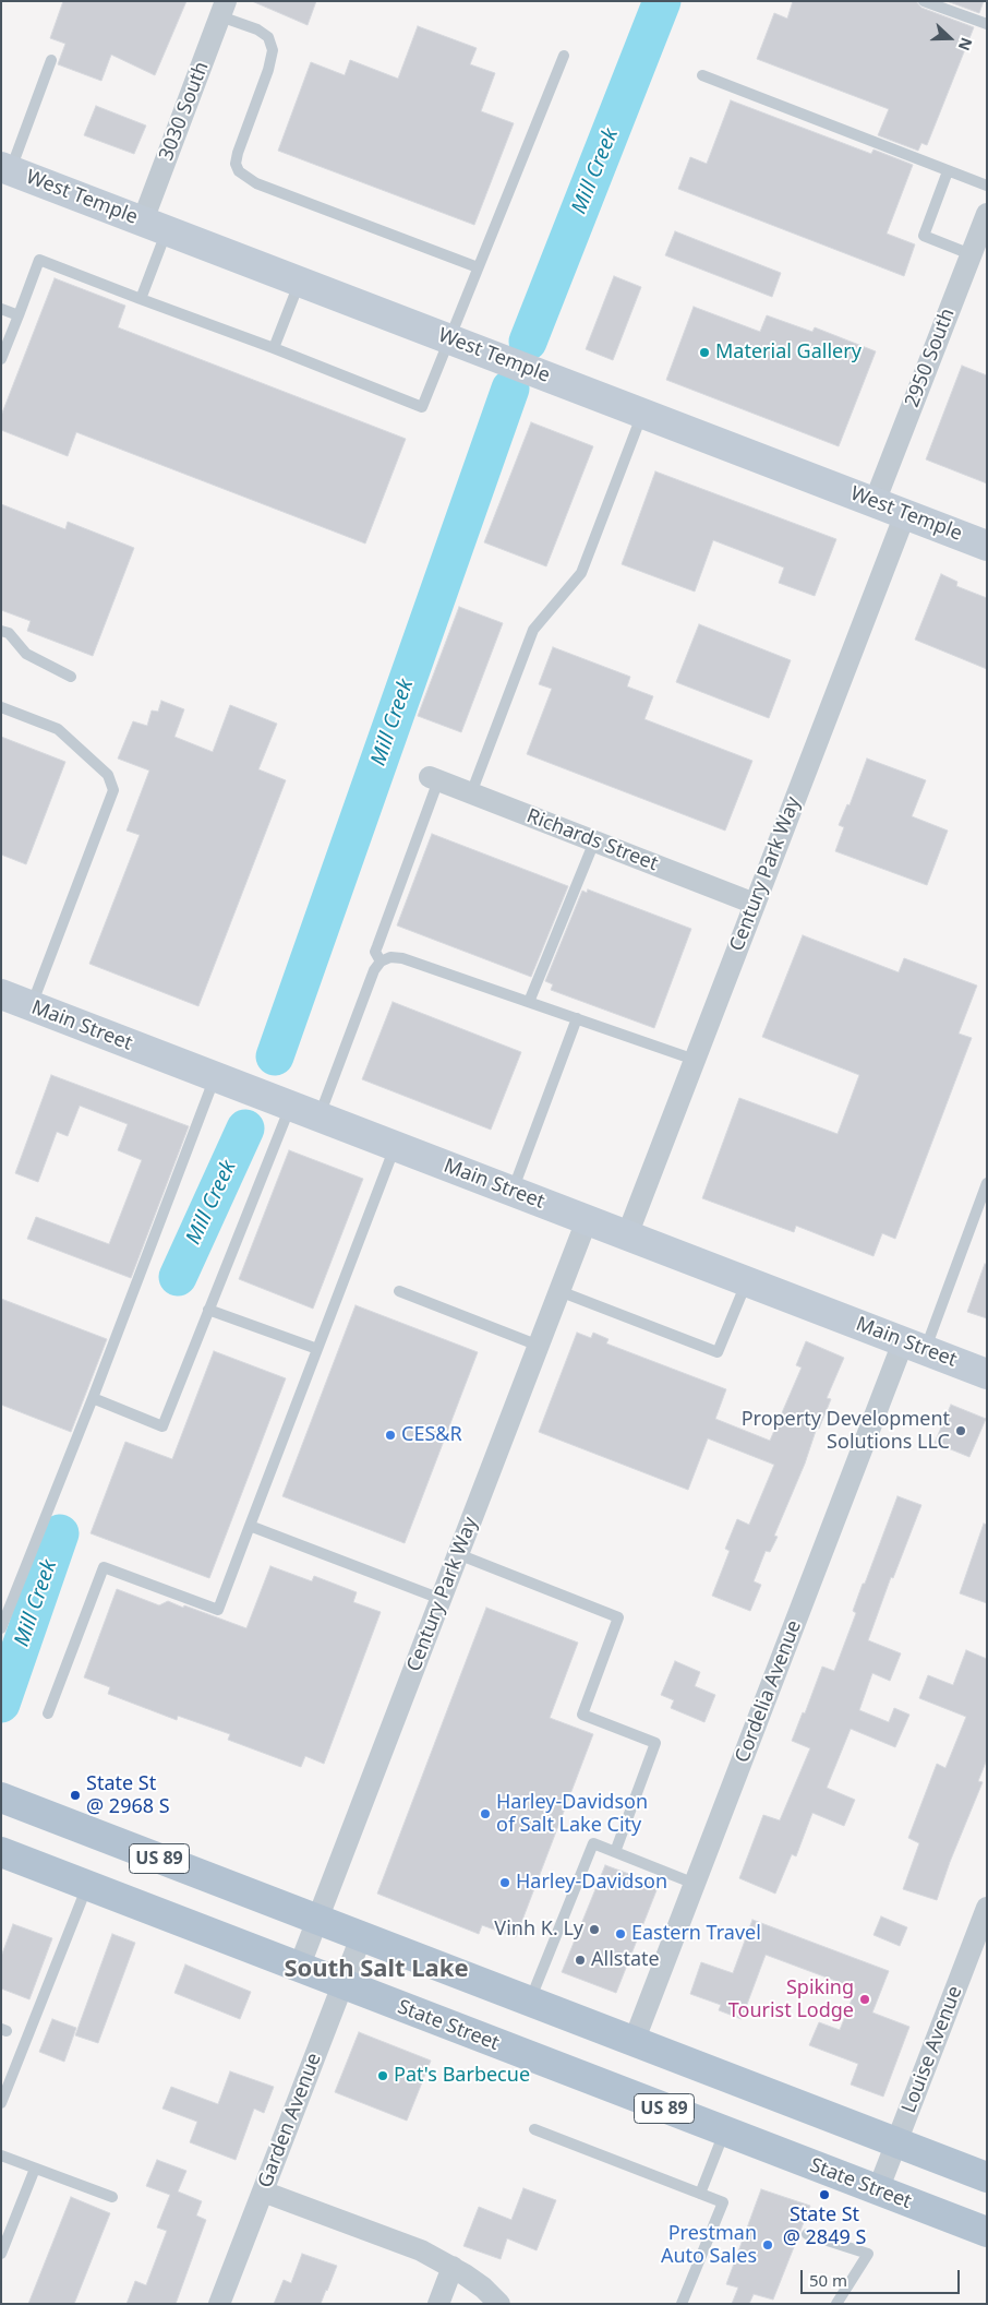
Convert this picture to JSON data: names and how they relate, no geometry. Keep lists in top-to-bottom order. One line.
{"streets":{"main road":["US 89","State Street"],"street":["3030 South","West Temple","2950 South","Richards Street","Century Park Way","Main Street","Cordelia Avenue","Louise Avenue","Garden Avenue"]},"crossings":[["3030 South","West Temple"],["West Temple","2950 South"],["West Temple","Century Park Way"],["Richards Street","Century Park Way"],["Century Park Way","Main Street"],["Century Park Way","US 89"],["Century Park Way","State Street"],["Main Street","Cordelia Avenue"],["Cordelia Avenue","US 89"],["US 89","Louise Avenue"],["US 89","Garden Avenue"],["State Street","Louise Avenue"],["State Street","Garden Avenue"]],"districts":["South Salt Lake"],"water":["Mill Creek"],"places":["Material Gallery","Property Development Solutions LLC","CES&R","State St @ 2968 S","Harley-Davidson of Salt Lake City","Harley-Davidson","Vinh K. Ly","Eastern Travel","Allstate","Spiking Tourist Lodge","Pat's Barbecue","State St @ 2849 S","Prestman Auto Sales"],"scale_bar":"50 m","north":"right"}
